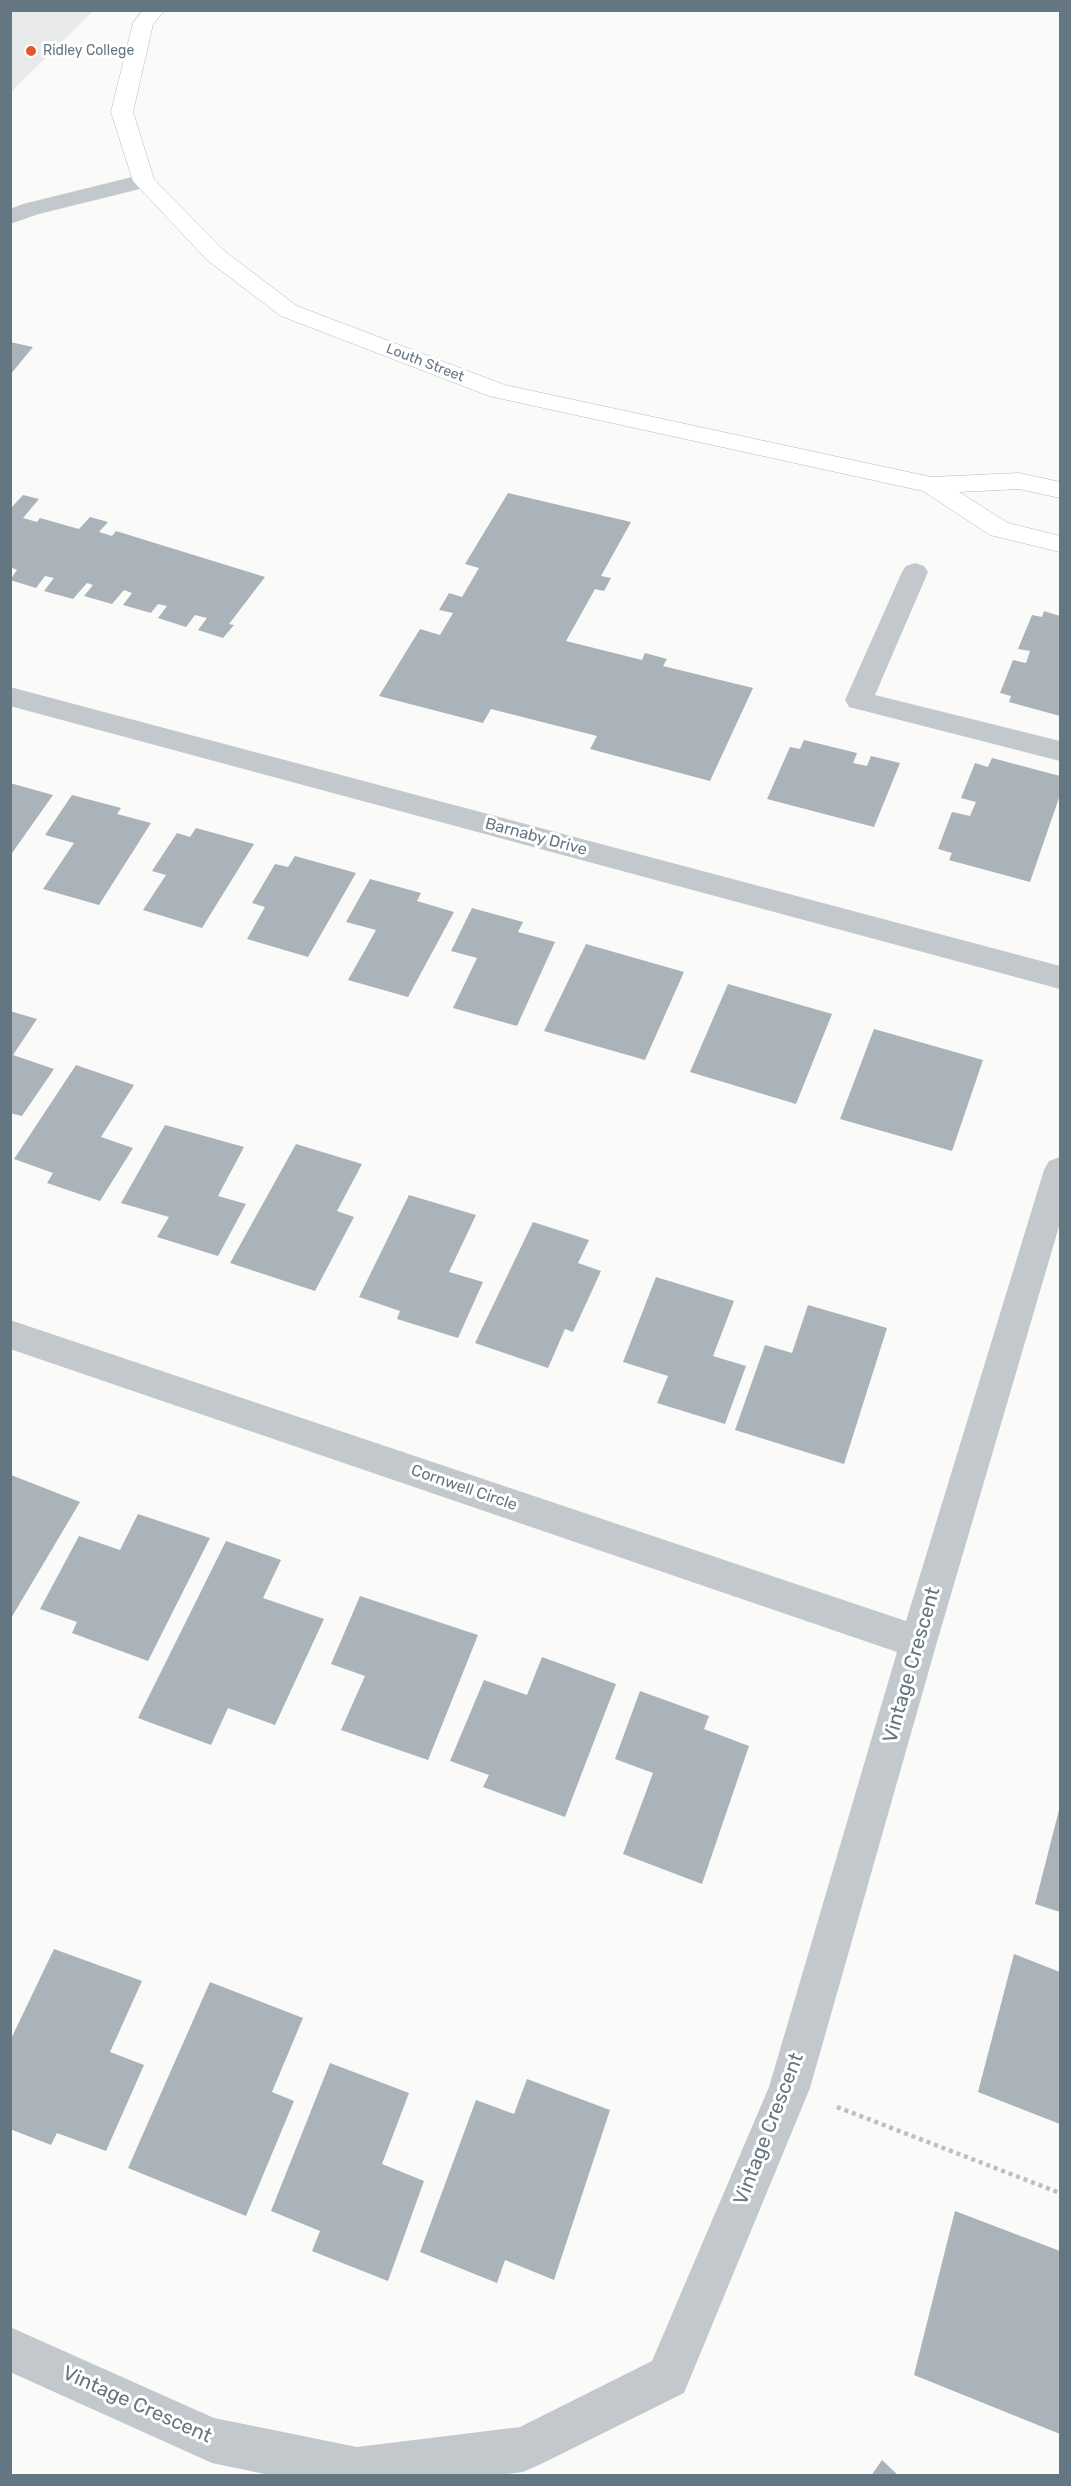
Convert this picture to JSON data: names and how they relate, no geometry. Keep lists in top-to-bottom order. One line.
{"streets":{"main road":["Louth Street"],"street":["Barnaby Drive","Cornwell Circle","Vintage Crescent"]},"crossings":[["Cornwell Circle","Vintage Crescent"]],"places":["Ridley College"]}
